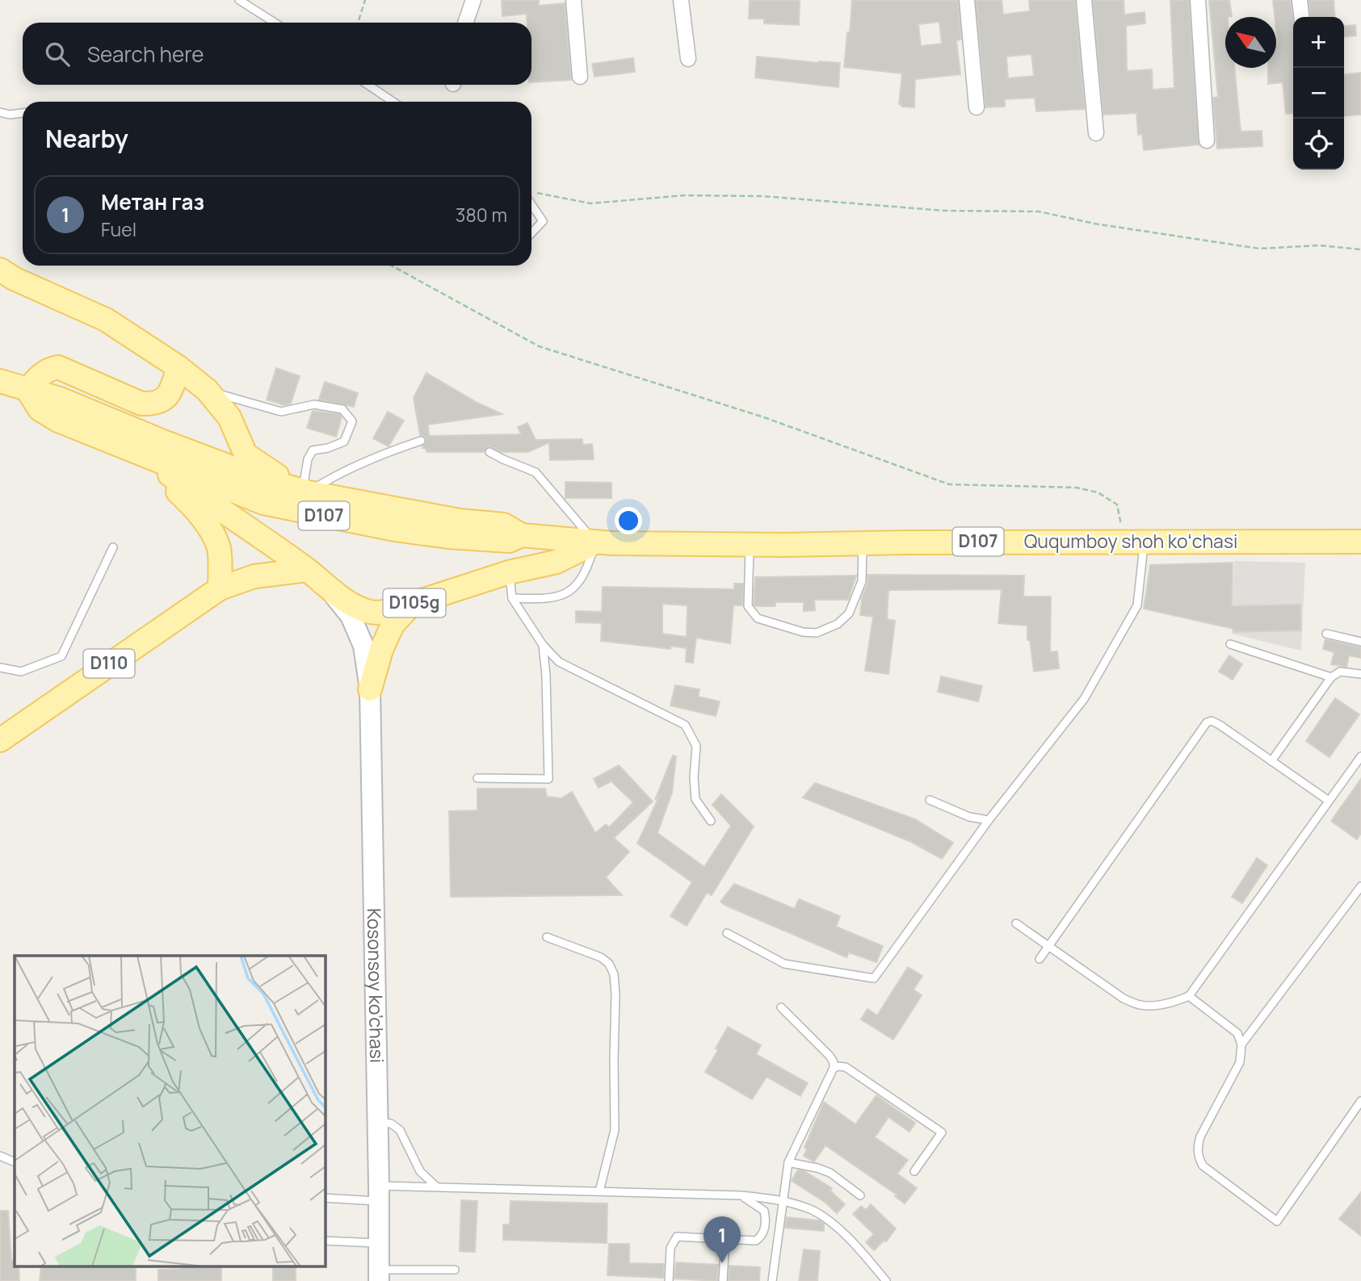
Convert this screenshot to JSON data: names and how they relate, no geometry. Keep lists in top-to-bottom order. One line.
{"streets":{"main road":["D107","Ququmboy shoh koʻchasi","D105g","D110","Kosonsoy ko’chasi"]},"crossings":[["D107","Ququmboy shoh koʻchasi"],["D107","D105g"],["Ququmboy shoh koʻchasi","D105g"],["D105g","Kosonsoy ko’chasi"]],"north":"top left","page":{"map_buttons":["+","−"],"search":"Search here","heading":"Nearby","list":[{"mark":"1","name":"Метан газ","note":"Fuel","value":"380 m"}],"pins":"1"}}
